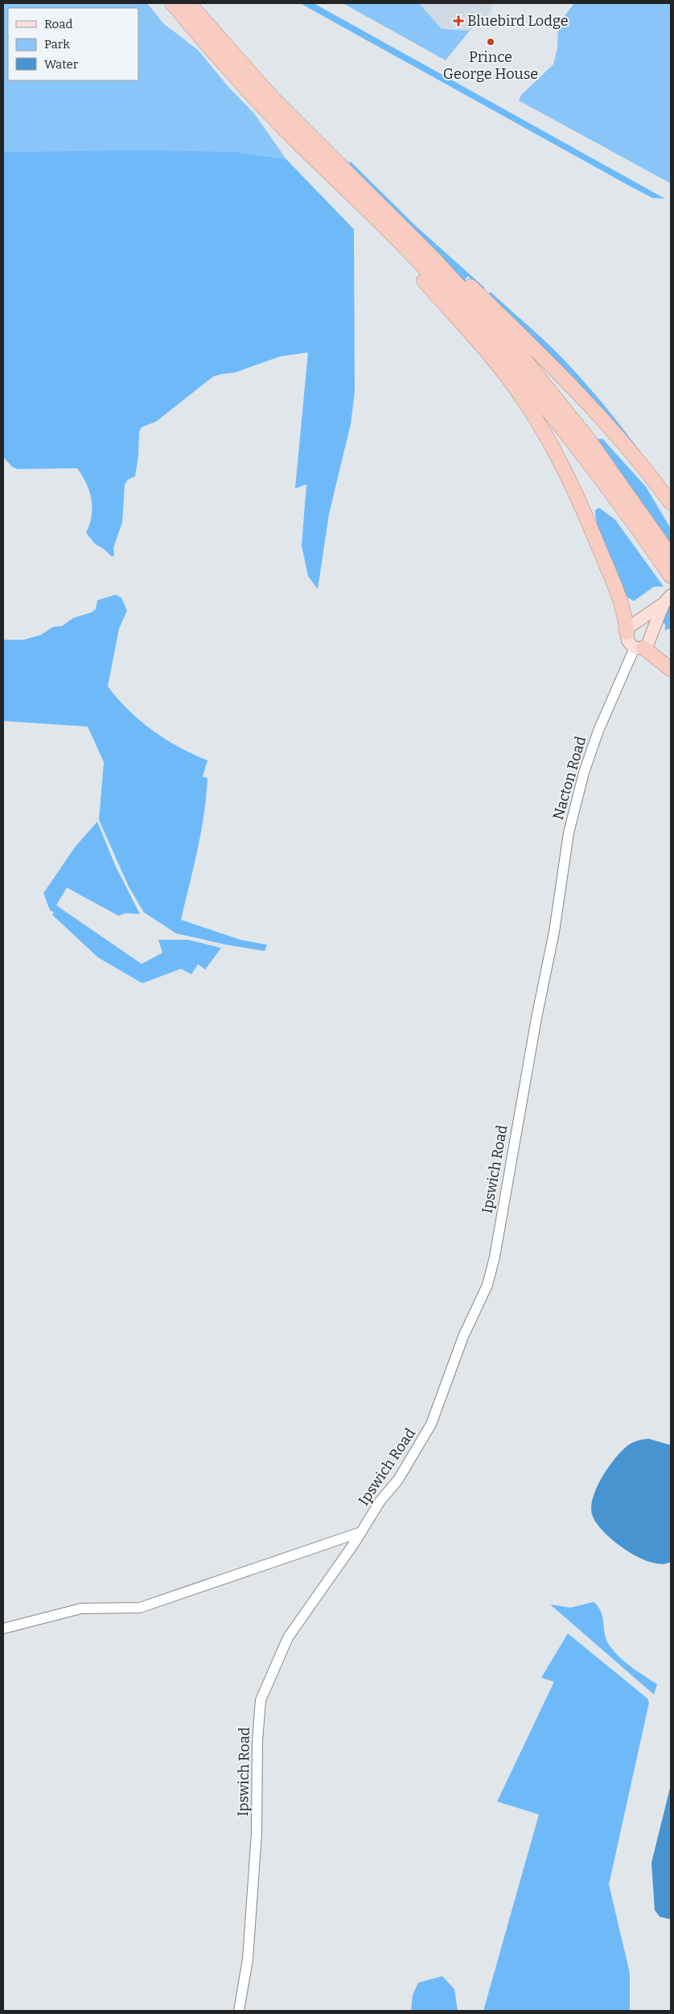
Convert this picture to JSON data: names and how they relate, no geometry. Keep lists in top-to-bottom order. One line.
{"streets":{"street":["Nacton Road","Ipswich Road"]},"crossings":[["Nacton Road","Ipswich Road"]],"places":{"health":["Bluebird Lodge"],"other":["Prince George House"]},"legend":["Road","Park","Water"]}
